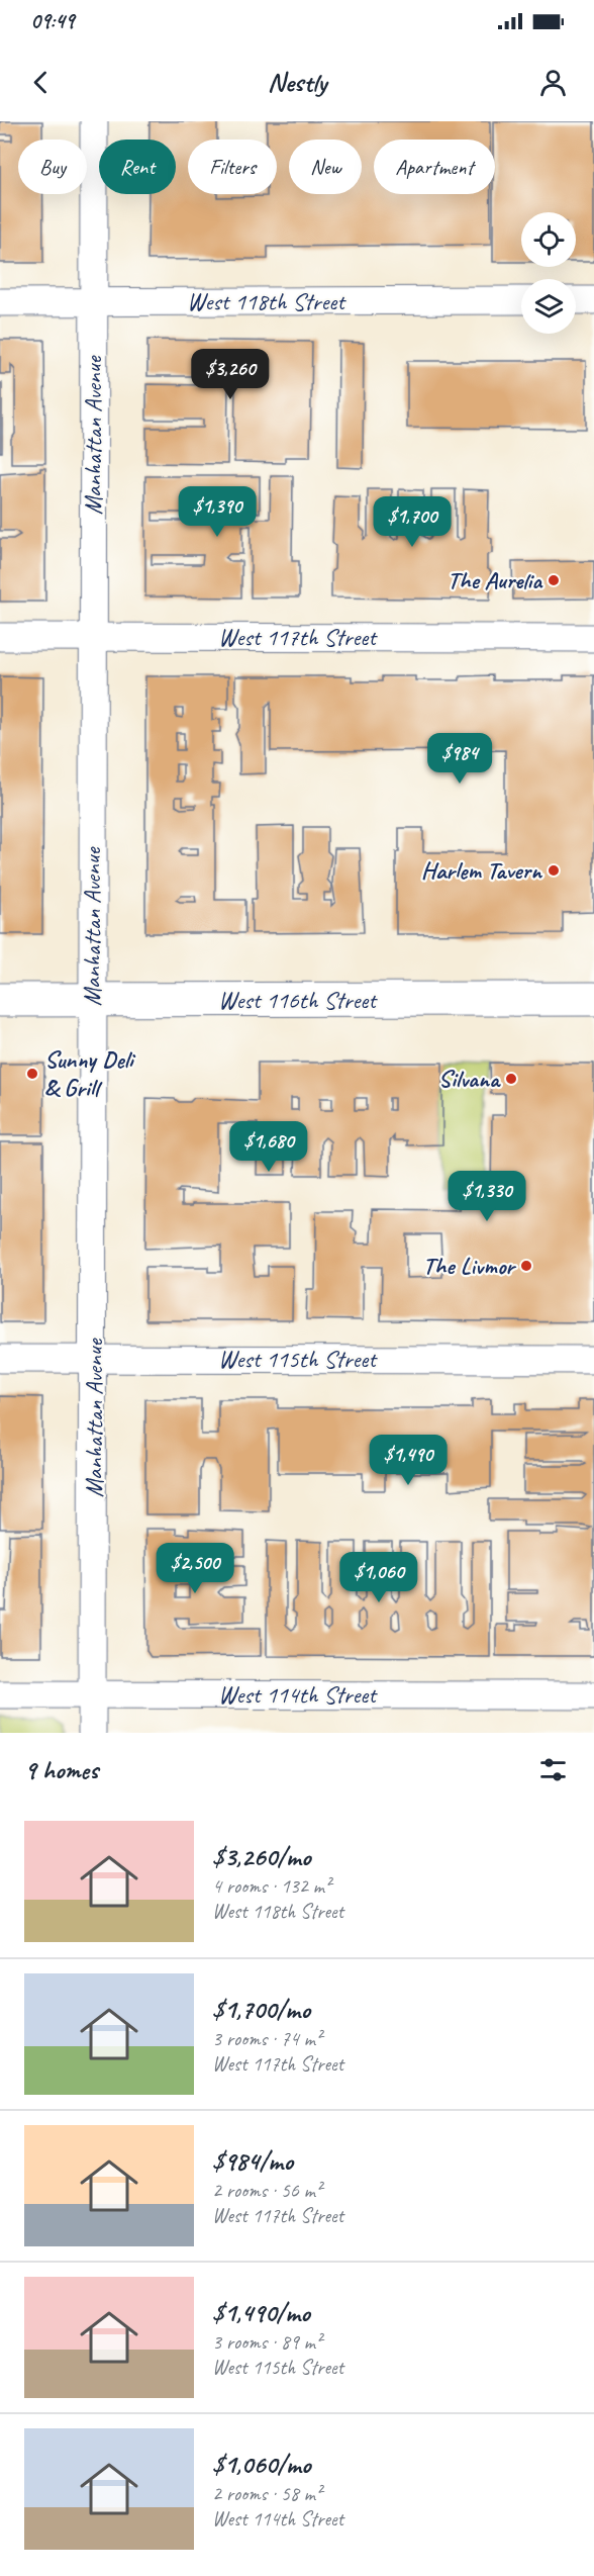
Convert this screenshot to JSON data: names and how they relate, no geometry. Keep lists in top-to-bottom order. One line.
{"streets":{"street":["West 118th Street","Manhattan Avenue","West 117th Street","West 116th Street","West 115th Street","West 114th Street"]},"crossings":[["West 118th Street","Manhattan Avenue"],["Manhattan Avenue","West 117th Street"],["Manhattan Avenue","West 116th Street"],["Manhattan Avenue","West 115th Street"],["Manhattan Avenue","West 114th Street"]],"places":["The Aurelia","Harlem Tavern","Sunny Deli & Grill","Silvana","The Livmor"],"page":{"status":"09:49","header":"Nestly","chip":["Buy","Rent","Filters","New","Apartment"],"price":["$3,260","$1,390","$1,700","$984","$1,680","$1,330","$1,490","$2,500","$1,060"],"heading":"9 homes","list":[{"name":"$3,260/mo","note":"4 rooms · 132 m² · West 118th Street"},{"name":"$1,700/mo","note":"3 rooms · 74 m² · West 117th Street"},{"name":"$984/mo","note":"2 rooms · 56 m² · West 117th Street"},{"name":"$1,490/mo","note":"3 rooms · 89 m² · West 115th Street"},{"name":"$1,060/mo","note":"2 rooms · 58 m² · West 114th Street"}]}}
